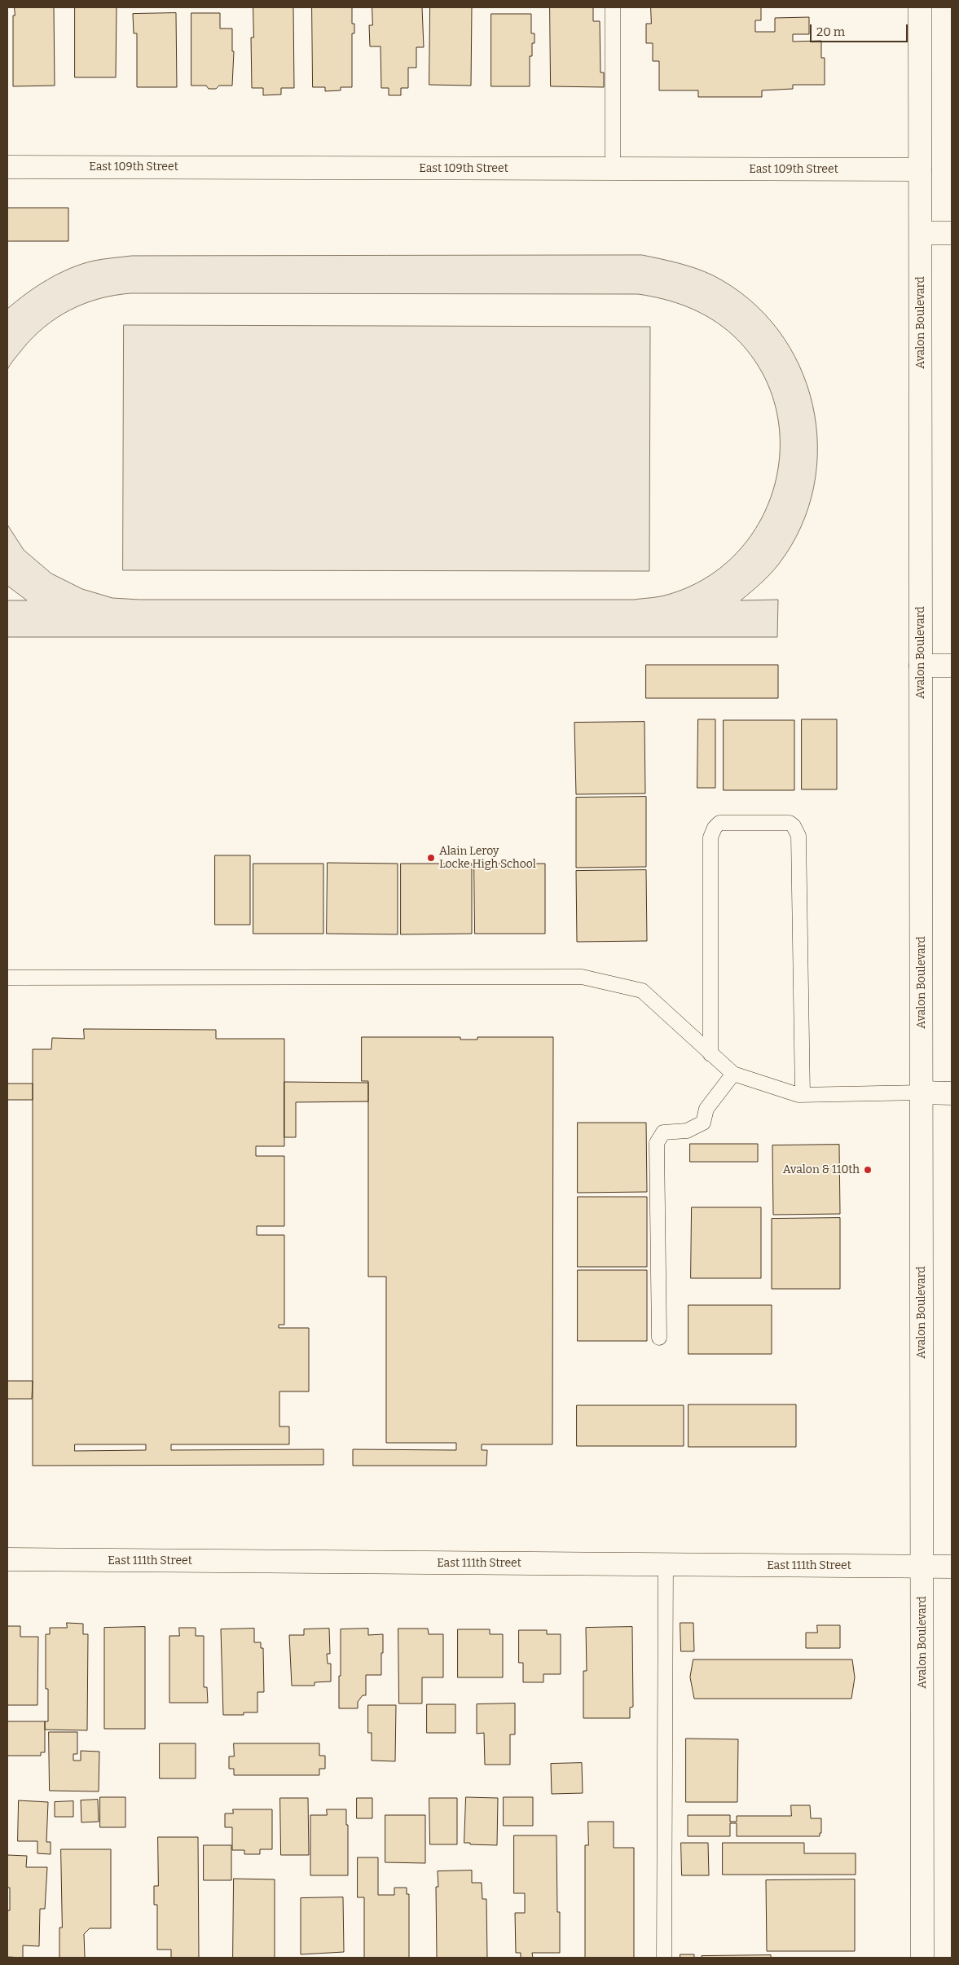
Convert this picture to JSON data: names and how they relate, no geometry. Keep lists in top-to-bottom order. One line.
{"streets":{"street":["East 109th Street","Avalon Boulevard","East 111th Street"]},"crossings":[["East 109th Street","Avalon Boulevard"],["Avalon Boulevard","East 111th Street"]],"places":["Alain Leroy Locke High School","Avalon & 110th"],"scale_bar":"20 m"}
